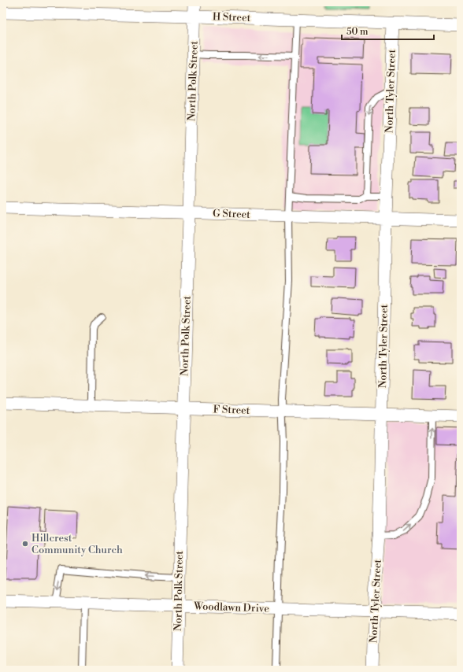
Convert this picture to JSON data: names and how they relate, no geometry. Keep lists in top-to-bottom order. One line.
{"streets":{"street":["H Street","North Polk Street","North Tyler Street","G Street","F Street","Woodlawn Drive"]},"crossings":[["H Street","North Polk Street"],["H Street","North Tyler Street"],["North Polk Street","G Street"],["North Polk Street","F Street"],["North Polk Street","Woodlawn Drive"],["North Tyler Street","G Street"],["North Tyler Street","F Street"],["North Tyler Street","Woodlawn Drive"]],"places":["Hillcrest Community Church"],"scale_bar":"50 m"}
